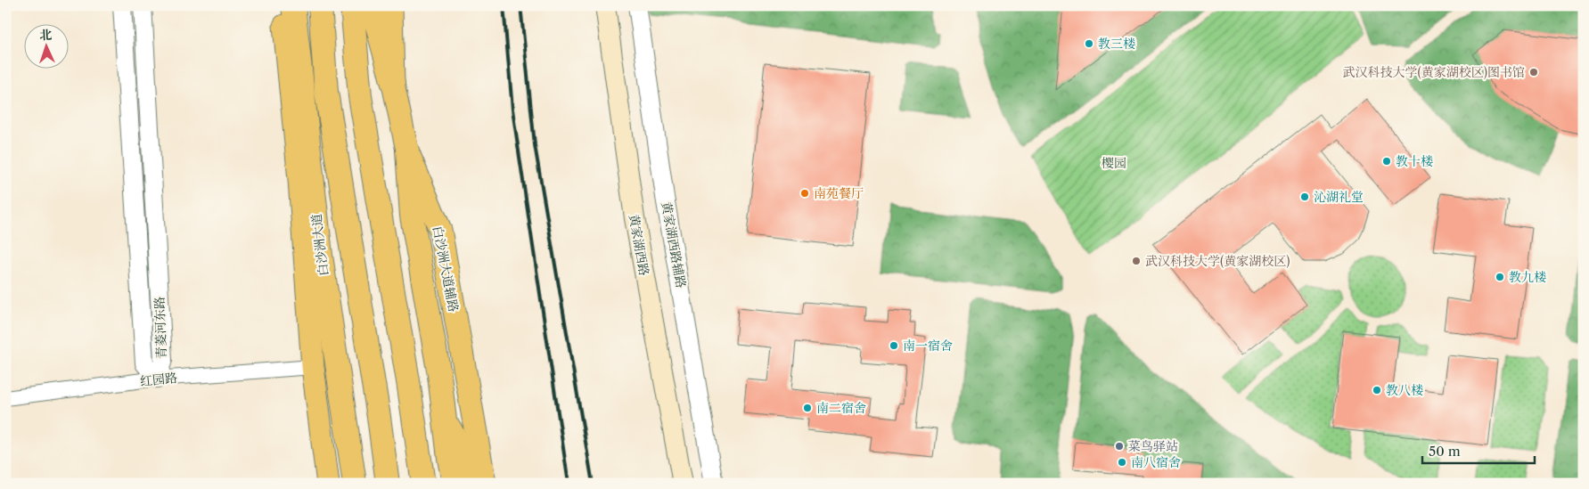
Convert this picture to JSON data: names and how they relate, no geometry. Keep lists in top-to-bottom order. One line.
{"streets":{"highway":["白沙洲大道"],"main road":["黄家湖西路","白沙洲大道辅路"],"street":["黄家湖西路辅路","青菱河东路","红园路"]},"crossings":[["青菱河东路","红园路"]],"parks":["樱园"],"places":["教三楼","武汉科技大学(黄家湖校区)图书馆","教十楼","南苑餐厅","沁湖礼堂","武汉科技大学(黄家湖校区)","教九楼","南一宿舍","教八楼","南二宿舍","菜鸟驿站","南八宿舍"],"scale_bar":"50 m","north":"top"}
